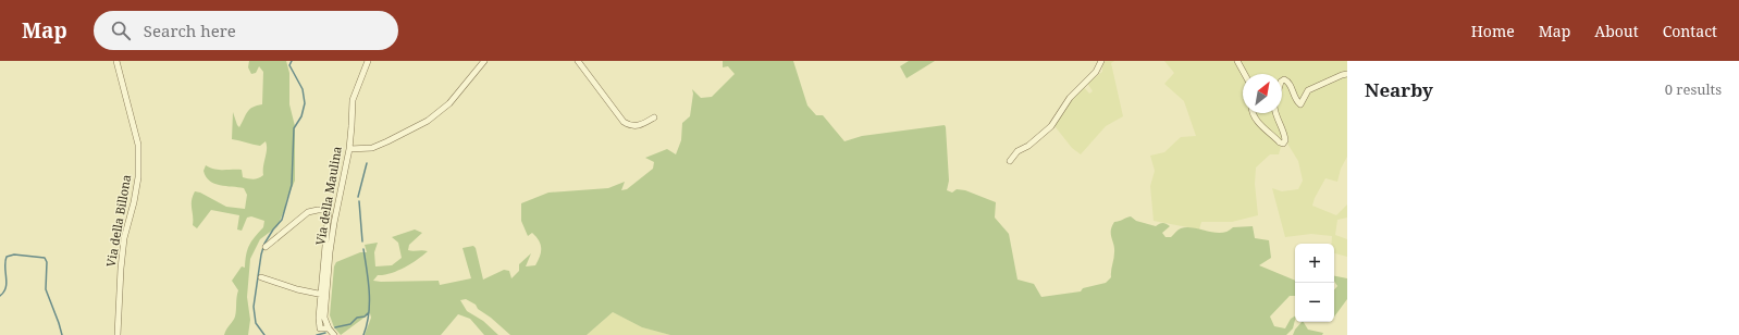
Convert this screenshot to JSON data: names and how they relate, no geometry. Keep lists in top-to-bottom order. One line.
{"streets":{"street":["Via della Maulina","Via della Billona"]},"north":"top right","page":{"header":"Map","search":"Search here","nav":["Home","Map","About","Contact"],"heading":["Nearby","0 results"],"map_buttons":["+","−"]}}
